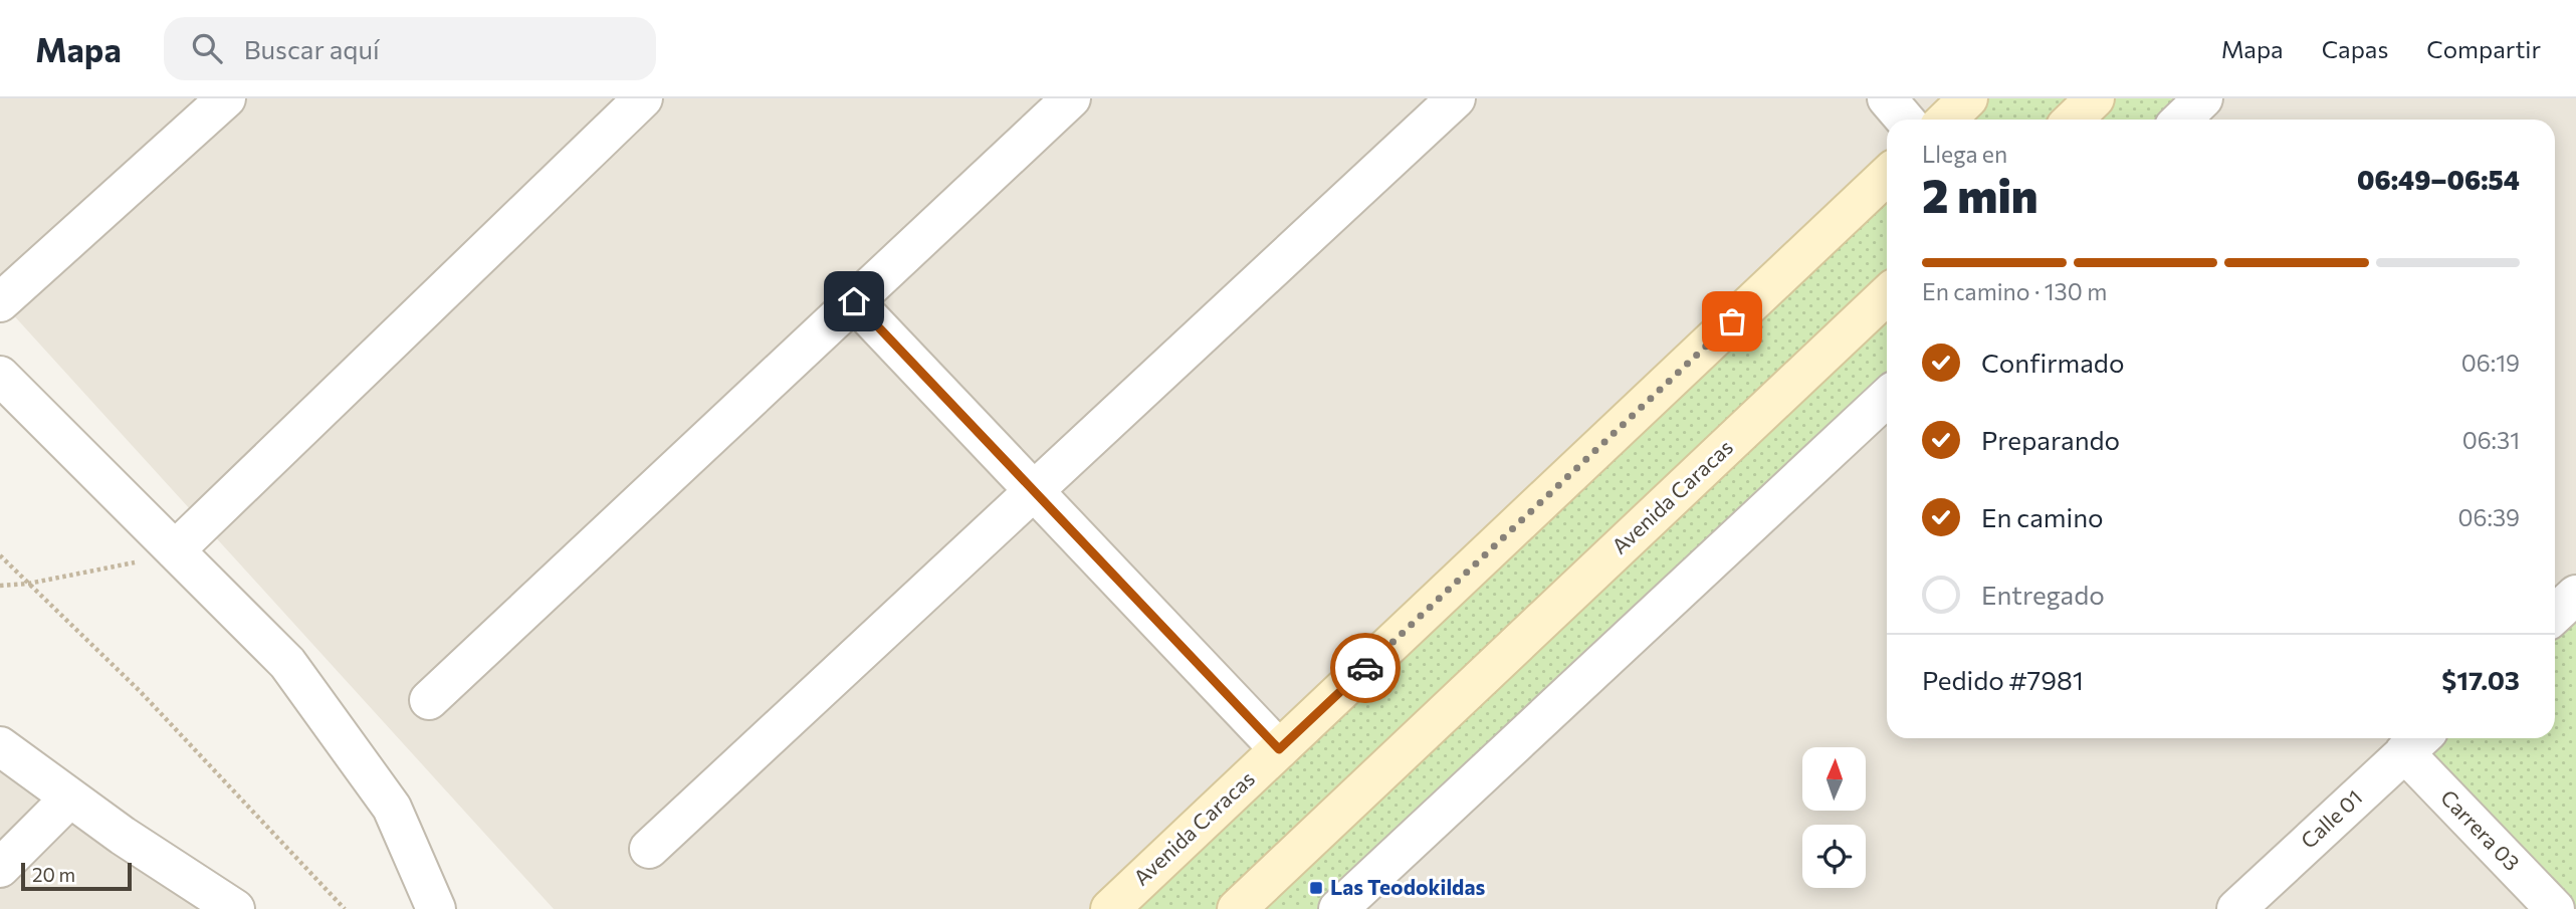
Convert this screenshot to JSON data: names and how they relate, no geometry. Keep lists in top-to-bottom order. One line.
{"streets":{"street":["Avenida Caracas","Calle 01","Carrera 03"]},"crossings":[["Calle 01","Carrera 03"]],"places":{"transit":["Las Teodokildas"]},"scale_bar":"20 m","north":"top","page":{"header":"Mapa","search":"Buscar aquí","nav":["Mapa","Capas","Compartir"],"heading":["2 min","Llega en","06:49–06:54"],"panel":["Pedido #7981","$17.03"],"bar":"En camino · 130 m","list":[["Confirmado","06:19"],["Preparando","06:31"],["En camino","06:39"],"Entregado"],"scale":"20 m"}}
